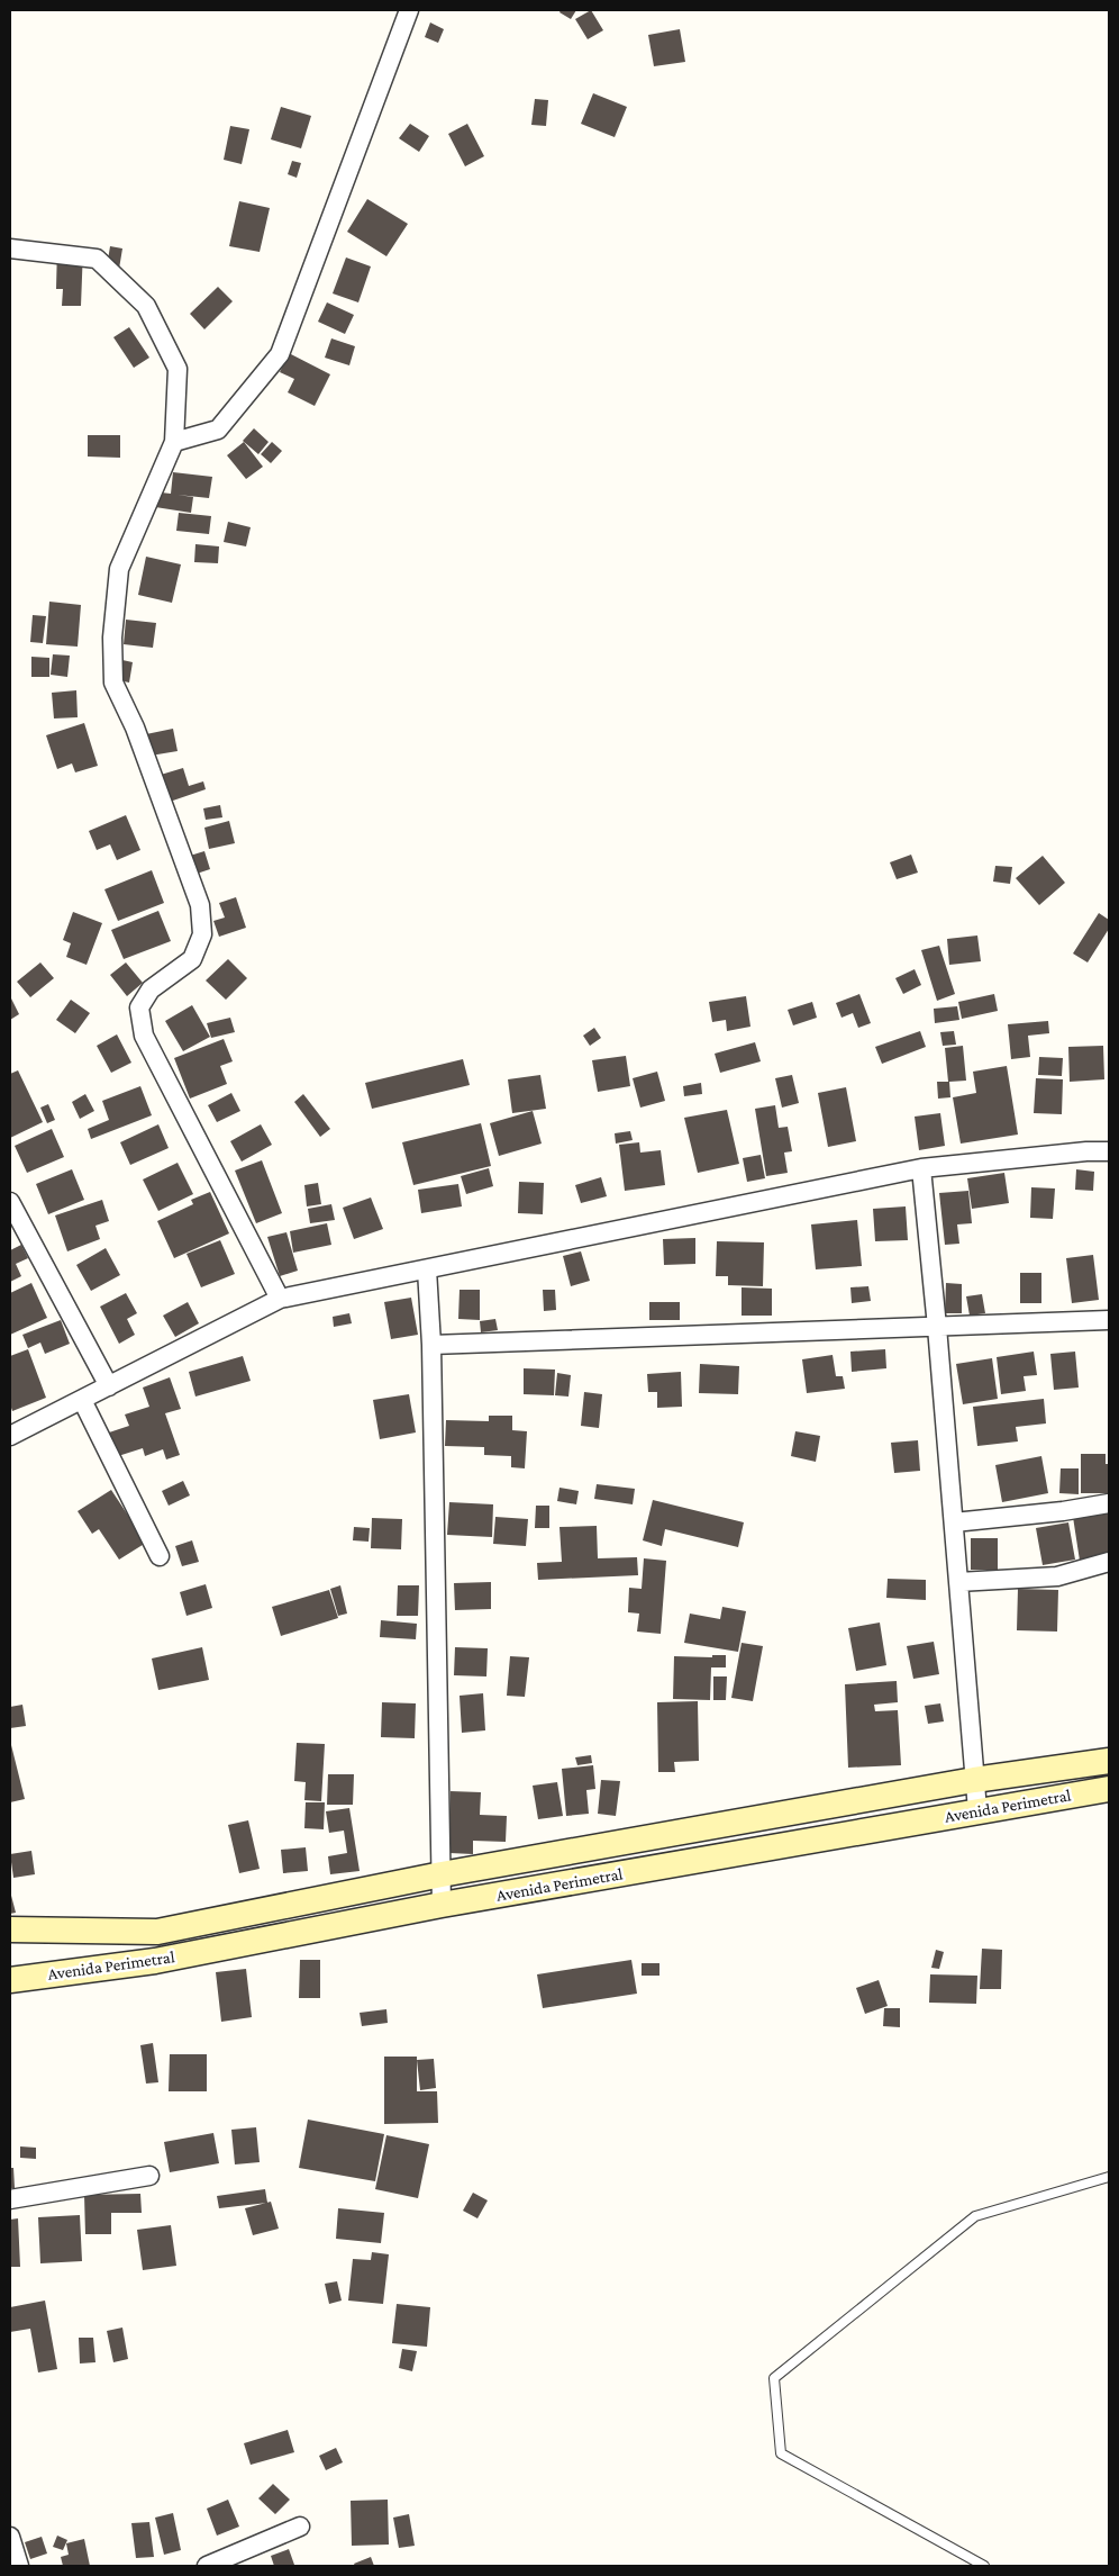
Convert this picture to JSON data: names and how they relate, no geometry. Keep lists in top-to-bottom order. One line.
{"streets":{"main road":["Avenida Perimetral"]}}
